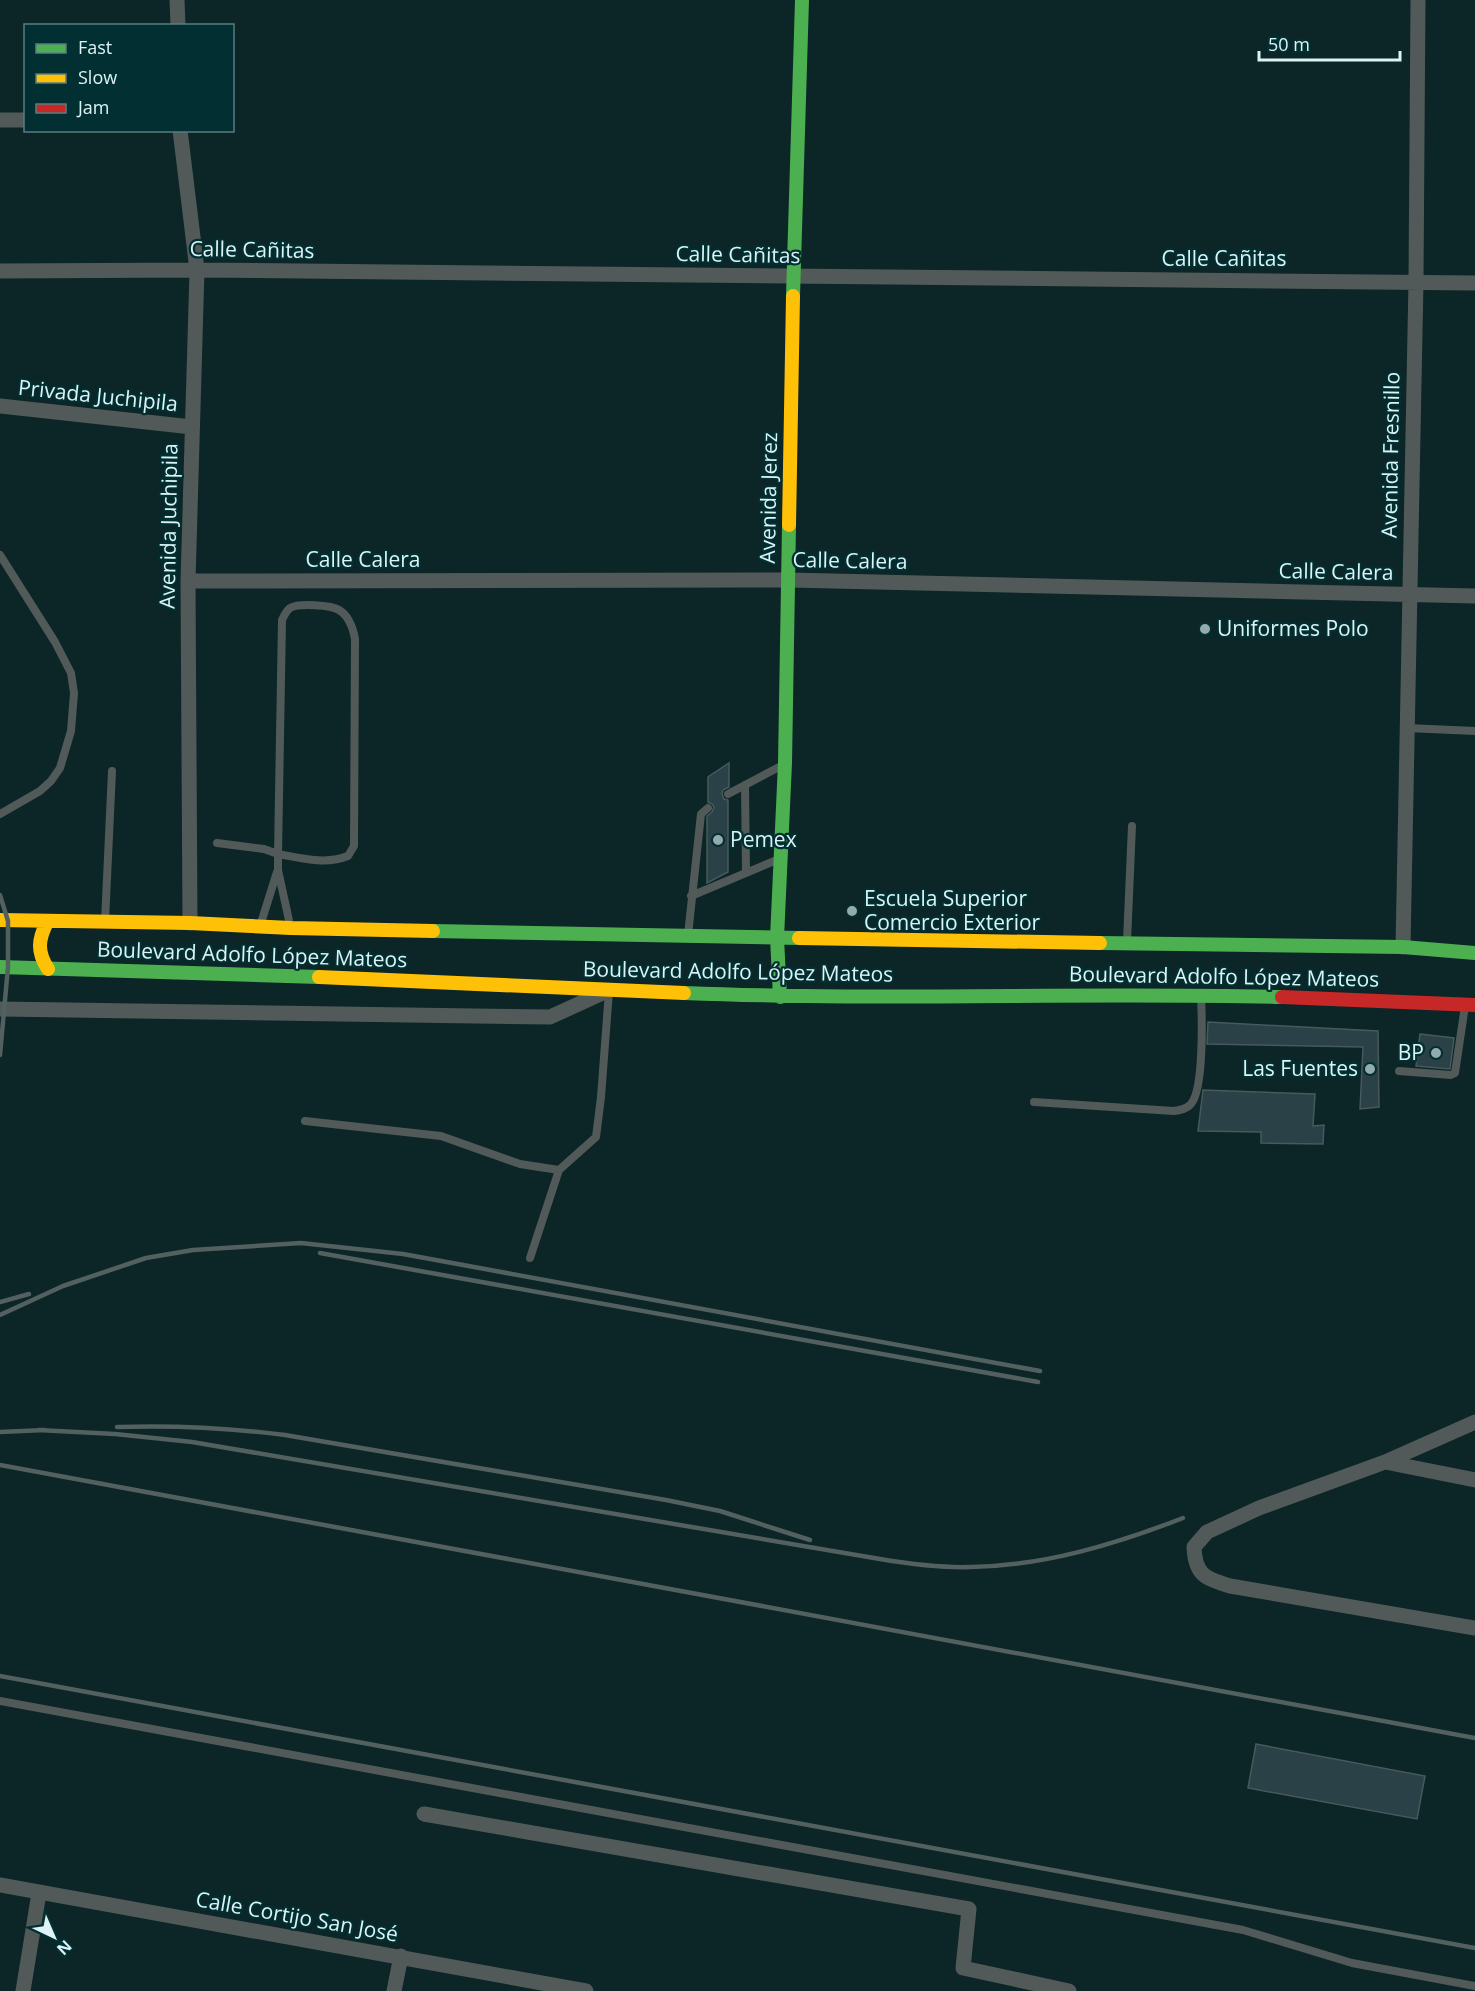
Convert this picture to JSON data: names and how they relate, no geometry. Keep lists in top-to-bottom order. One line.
{"streets":{"main road":["Avenida Jerez","Boulevard Adolfo López Mateos"],"street":["Calle Cañitas","Privada Juchipila","Avenida Fresnillo","Avenida Juchipila","Calle Calera","Calle Cortijo San José"]},"crossings":[["Calle Cañitas","Avenida Fresnillo"],["Calle Cañitas","Avenida Jerez"],["Calle Cañitas","Avenida Juchipila"],["Privada Juchipila","Avenida Juchipila"],["Avenida Fresnillo","Calle Calera"],["Avenida Fresnillo","Boulevard Adolfo López Mateos"],["Avenida Jerez","Calle Calera"],["Avenida Jerez","Boulevard Adolfo López Mateos"],["Avenida Juchipila","Calle Calera"],["Avenida Juchipila","Boulevard Adolfo López Mateos"]],"places":["Uniformes Polo","Pemex","Escuela Superior Comercio Exterior","BP","Las Fuentes"],"legend":["Fast","Slow","Jam"],"scale_bar":"50 m","north":"bottom right"}
